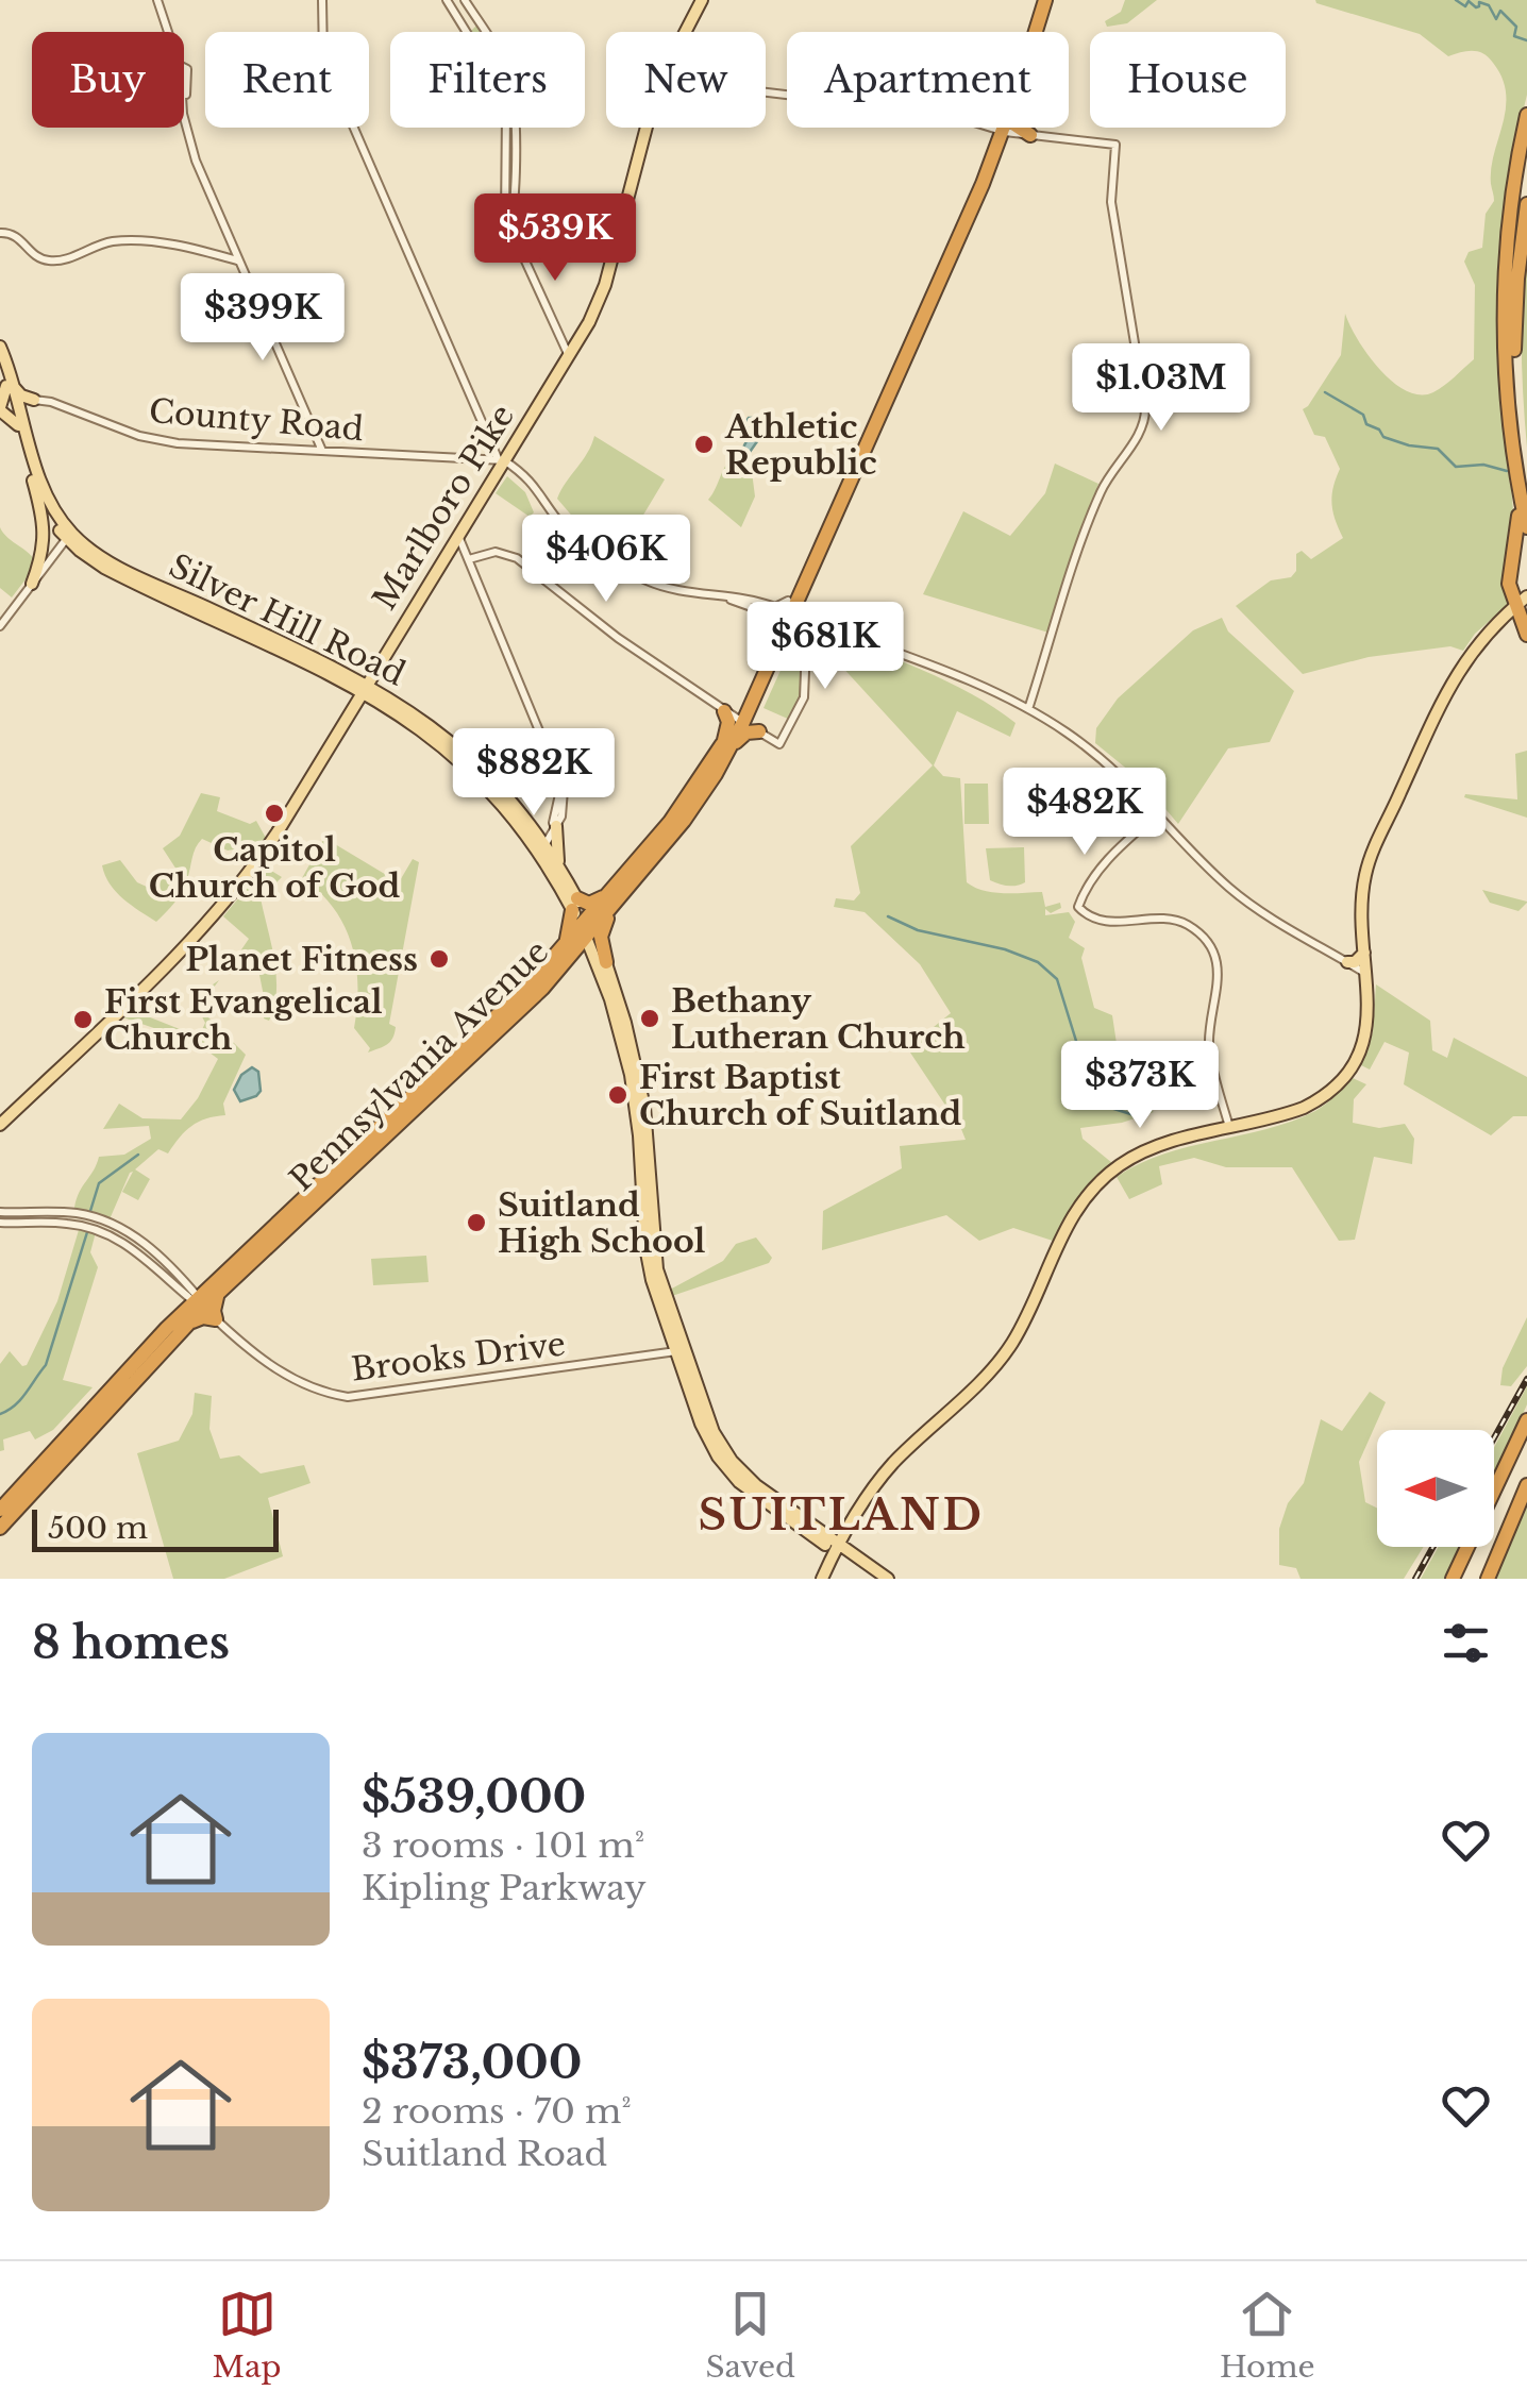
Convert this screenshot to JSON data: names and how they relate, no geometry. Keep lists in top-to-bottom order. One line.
{"streets":{"highway":["Pennsylvania Avenue"],"main road":["Marlboro Pike","Silver Hill Road"],"street":["County Road","Brooks Drive"]},"crossings":[["County Road","Marlboro Pike"],["Marlboro Pike","Silver Hill Road"],["Silver Hill Road","Pennsylvania Avenue"],["Silver Hill Road","Brooks Drive"],["Pennsylvania Avenue","Brooks Drive"]],"districts":["SUITLAND"],"places":["Athletic Republic","Capitol Church of God","Planet Fitness","Bethany Lutheran Church","First Evangelical Church","First Baptist Church of Suitland","Suitland High School"],"scale_bar":"500 m","north":"left","page":{"chip":["Buy","Rent","Filters","New","Apartment","House"],"price":["$539K","$399K","$1.03M","$406K","$681K","$882K","$482K","$373K"],"scale":"500 m","heading":"8 homes","list":[{"name":"$539,000","note":"3 rooms · 101 m² · Kipling Parkway"},{"name":"$373,000","note":"2 rooms · 70 m² · Suitland Road"}],"tabs":["Map","Saved","Home"]}}
